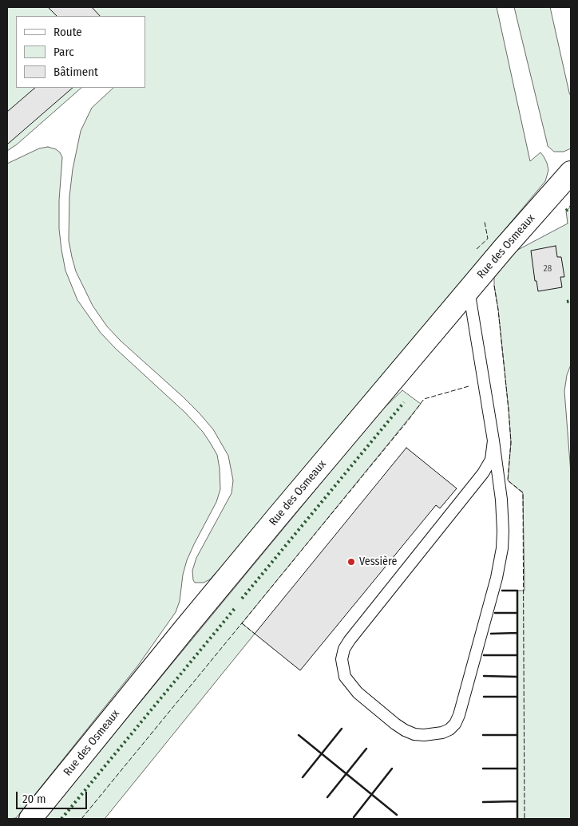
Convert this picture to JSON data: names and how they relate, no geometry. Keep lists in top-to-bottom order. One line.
{"streets":{"main road":["Rue des Osmeaux"]},"places":["Vessière"],"house_numbers":["28"],"legend":["Route","Parc","Bâtiment"],"scale_bar":"20 m"}
